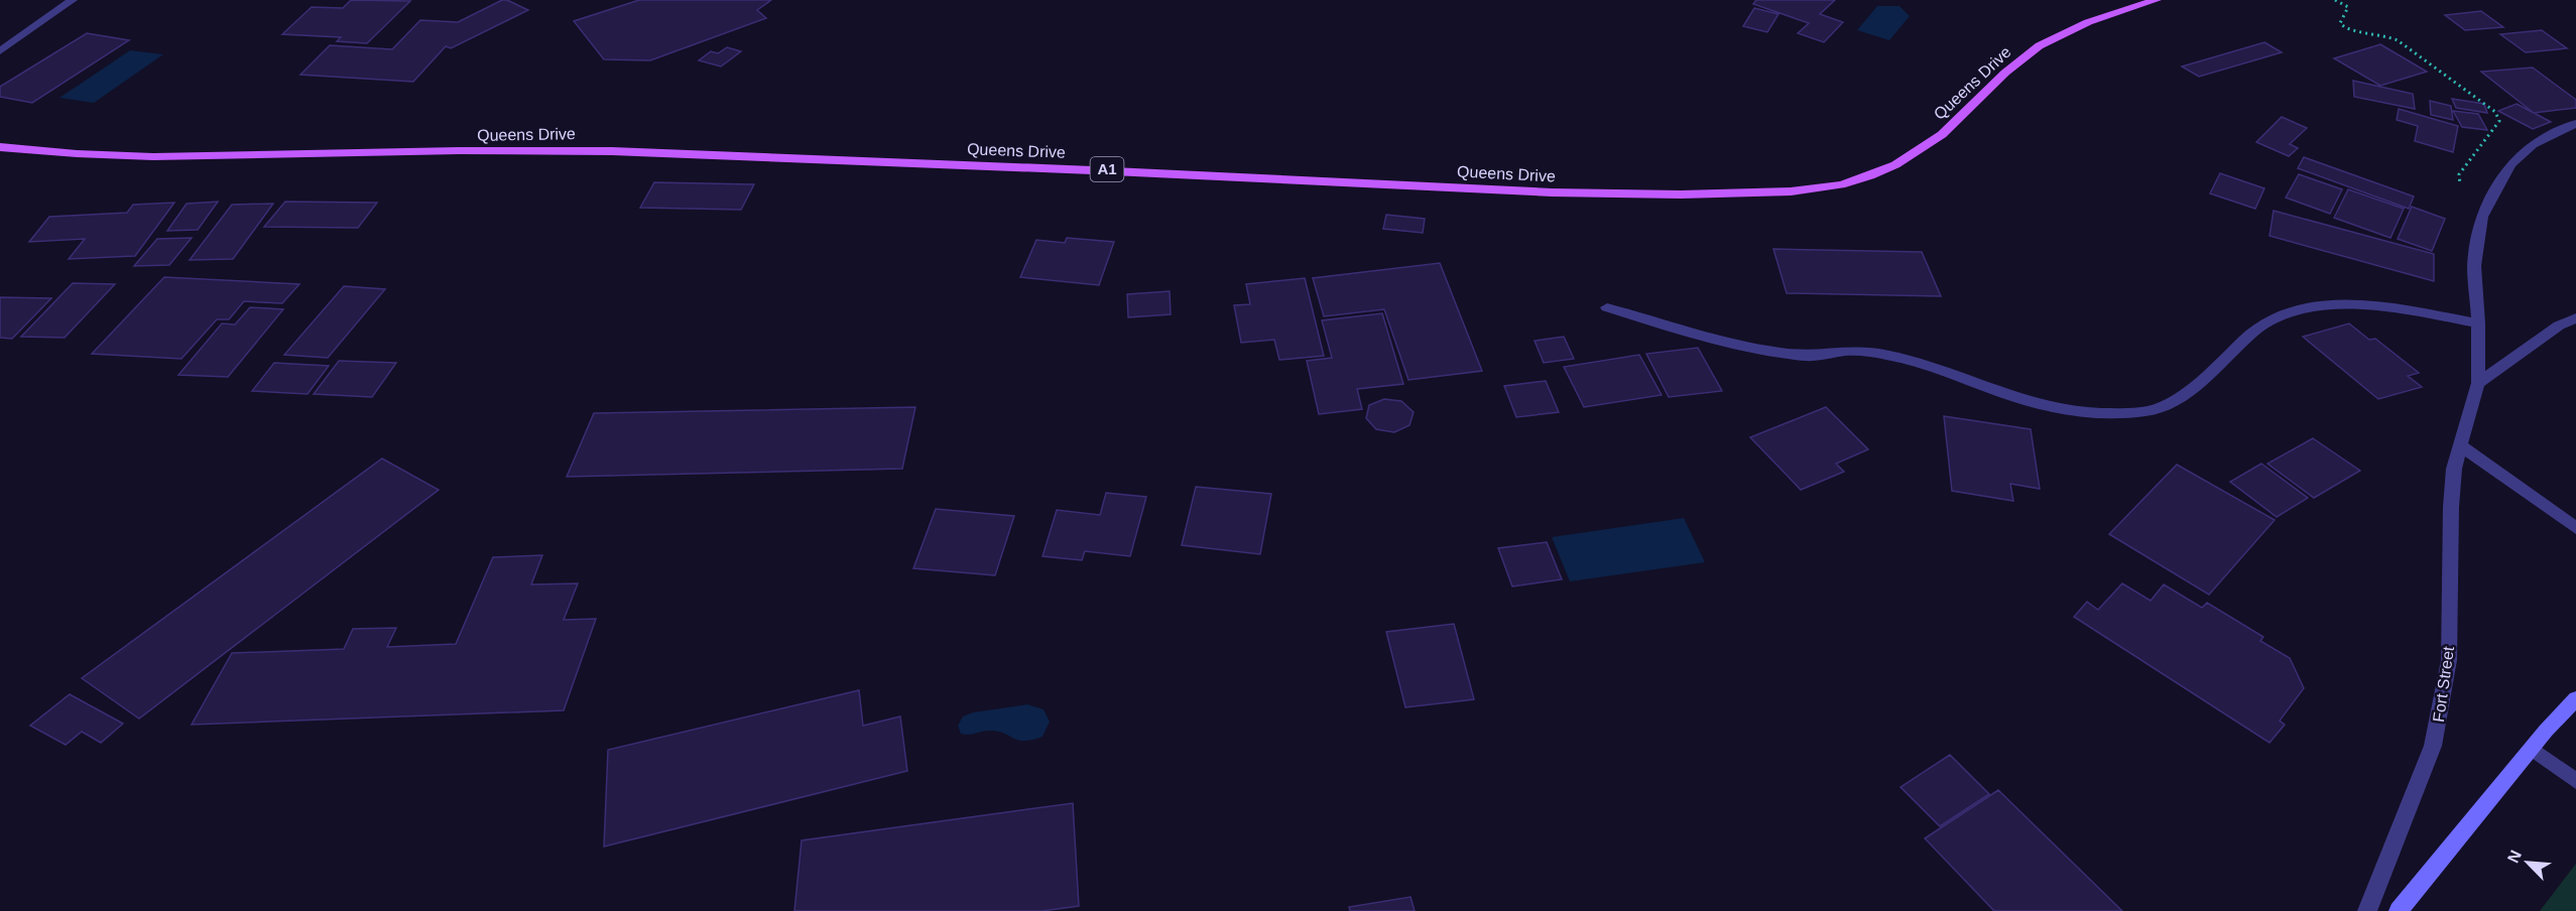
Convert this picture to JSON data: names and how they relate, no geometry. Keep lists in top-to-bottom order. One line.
{"streets":{"main road":["Queens Drive","A1"],"street":["Fort Street"]},"north":"top left"}
